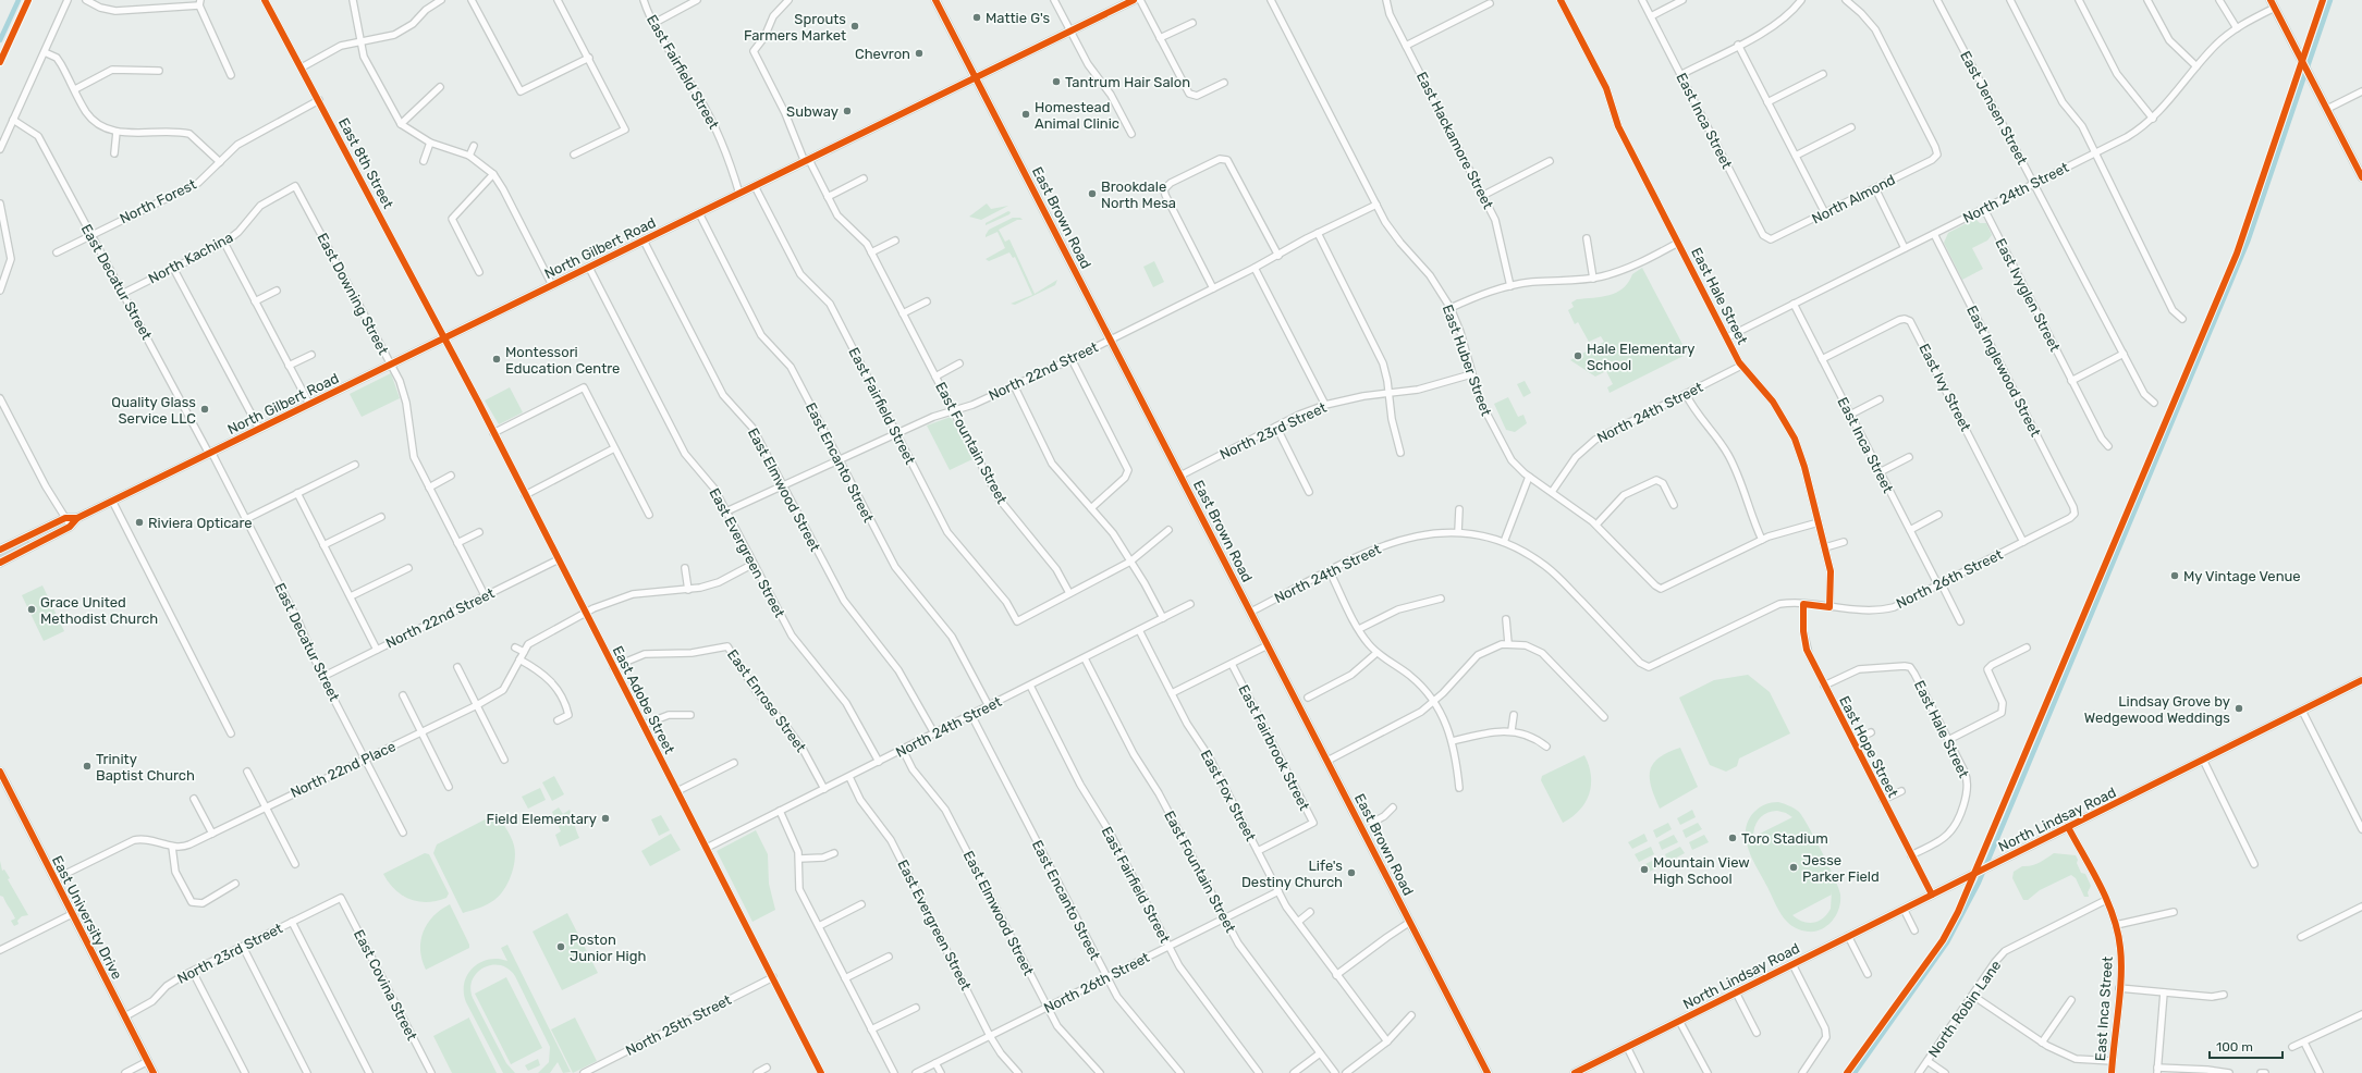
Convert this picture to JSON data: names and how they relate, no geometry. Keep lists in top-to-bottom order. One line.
{"streets":{"main road":["East Brown Road","North Gilbert Road","North Lindsay Road","East University Drive"],"street":["East Fairfield Street","East Jensen Street","East Inca Street","East Hackamore Street","East 8th Street","North 24th Street","North Almond","North Forest","North Kachina","East Decatur Street","East Downing Street","East Ivyglen Street","East Hale Street","East Huber Street","North 22nd Street","East Inglewood Street","East Ivy Street","North 23rd Street","East Fountain Street","East Encanto Street","East Elmwood Street","East Evergreen Street","North 26th Street","East Adobe Street","East Enrose Street","East Hope Street","East Fairbrook Street","North 22nd Place","East Fox Street","East Covina Street","North Robin Lane","North 25th Street"]},"crossings":[["East Fairfield Street","North 24th Street"],["East Fairfield Street","North Gilbert Road"],["East Fairfield Street","North 22nd Street"],["East Fairfield Street","East Fountain Street"],["East Fairfield Street","North 26th Street"],["East Jensen Street","North 24th Street"],["East Inca Street","North 24th Street"],["East Inca Street","North Almond"],["East Inca Street","East Ivy Street"],["East Inca Street","North 26th Street"],["East Inca Street","North Lindsay Road"],["East Inca Street","North Robin Lane"],["East 8th Street","North Forest"],["East 8th Street","North Gilbert Road"],["East 8th Street","East Adobe Street"],["North 24th Street","East Brown Road"],["North 24th Street","East Ivyglen Street"],["North 24th Street","East Hale Street"],["North 24th Street","East Huber Street"],["North 24th Street","East Inglewood Street"],["North 24th Street","East Fountain Street"],["North 24th Street","East Encanto Street"],["North 24th Street","East Elmwood Street"],["North 24th Street","East Evergreen Street"],["North 24th Street","North 26th Street"],["North 24th Street","East Adobe Street"],["North 24th Street","East Enrose Street"],["North 24th Street","East Fox Street"],["North Forest","East Decatur Street"],["East Brown Road","North Gilbert Road"],["East Brown Road","North 22nd Street"],["East Brown Road","North 23rd Street"],["North Gilbert Road","East Decatur Street"],["North Gilbert Road","East Downing Street"],["North Gilbert Road","East Fountain Street"],["North Gilbert Road","East Encanto Street"],["North Gilbert Road","East Elmwood Street"],["North Gilbert Road","East Evergreen Street"],["North Gilbert Road","East Adobe Street"],["North Kachina","East Decatur Street"],["North Kachina","East Downing Street"],["East Decatur Street","North 22nd Street"],["East Decatur Street","North 22nd Place"],["East Downing Street","North 22nd Street"],["East Hale Street","North 26th Street"],["East Hale Street","East Hope Street"],["East Huber Street","North 22nd Street"],["East Huber Street","North 23rd Street"],["North 22nd Street","East Fountain Street"],["North 22nd Street","East Encanto Street"],["North 22nd Street","East Elmwood Street"],["North 22nd Street","East Evergreen Street"],["North 22nd Street","East Adobe Street"],["East Inglewood Street","North 26th Street"],["East Ivy Street","North 26th Street"],["North 23rd Street","East University Drive"],["North 23rd Street","East Covina Street"],["East Fountain Street","North 26th Street"],["East Encanto Street","North 26th Street"],["East Elmwood Street","North 26th Street"],["East Evergreen Street","North 26th Street"],["East Evergreen Street","North 22nd Place"],["North 26th Street","East Hope Street"],["North 26th Street","East Fox Street"],["East Adobe Street","East Enrose Street"],["East Adobe Street","North 22nd Place"],["East Adobe Street","North 25th Street"],["East Hope Street","North Lindsay Road"],["East Fairbrook Street","East Fox Street"],["North 22nd Place","East University Drive"]],"places":["Mattie G's","Sprouts Farmers Market","Chevron","Tantrum Hair Salon","Subway","Homestead Animal Clinic","Brookdale North Mesa","Hale Elementary School","Montessori Education Centre","Quality Glass Service LLC","Riviera Opticare","My Vintage Venue","Grace United Methodist Church","Lindsay Grove by Wedgewood Weddings","Trinity Baptist Church","Field Elementary","Toro Stadium","Jesse Parker Field","Mountain View High School","Life's Destiny Church","Poston Junior High"],"scale_bar":"100 m"}
